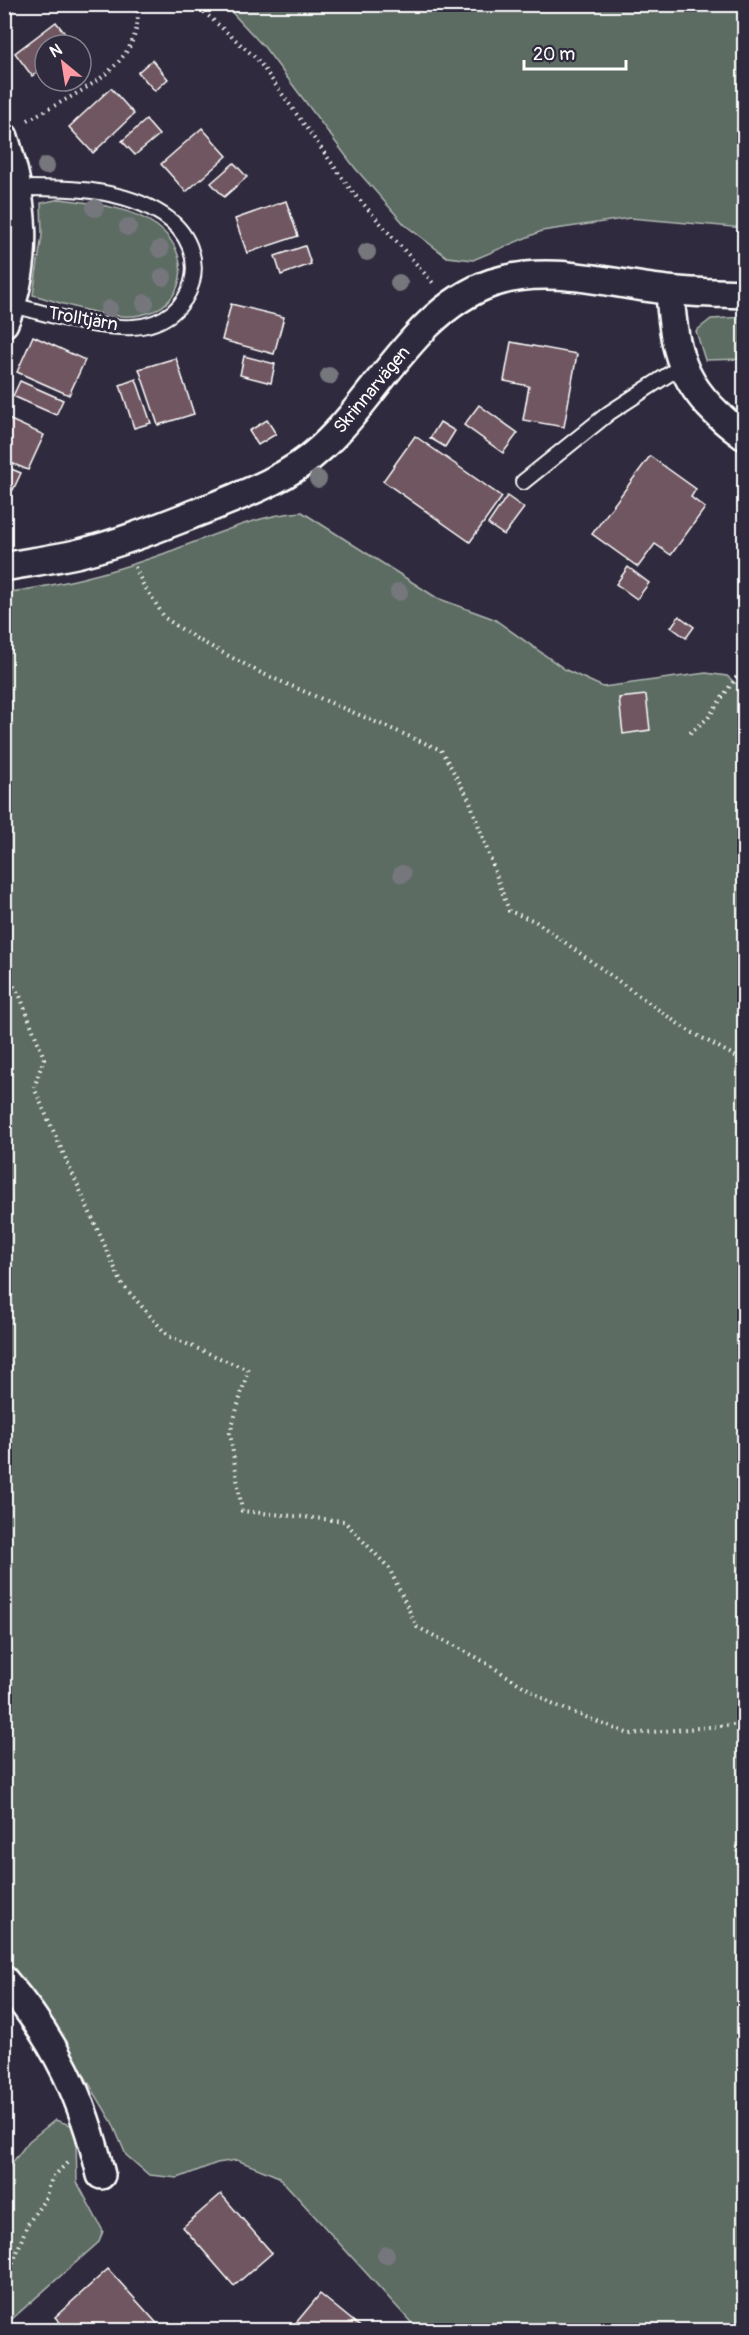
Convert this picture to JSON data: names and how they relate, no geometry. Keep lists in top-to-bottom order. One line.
{"streets":{"street":["Trolltjärn","Skrinnarvägen"]},"scale_bar":"20 m","north":"top left"}
